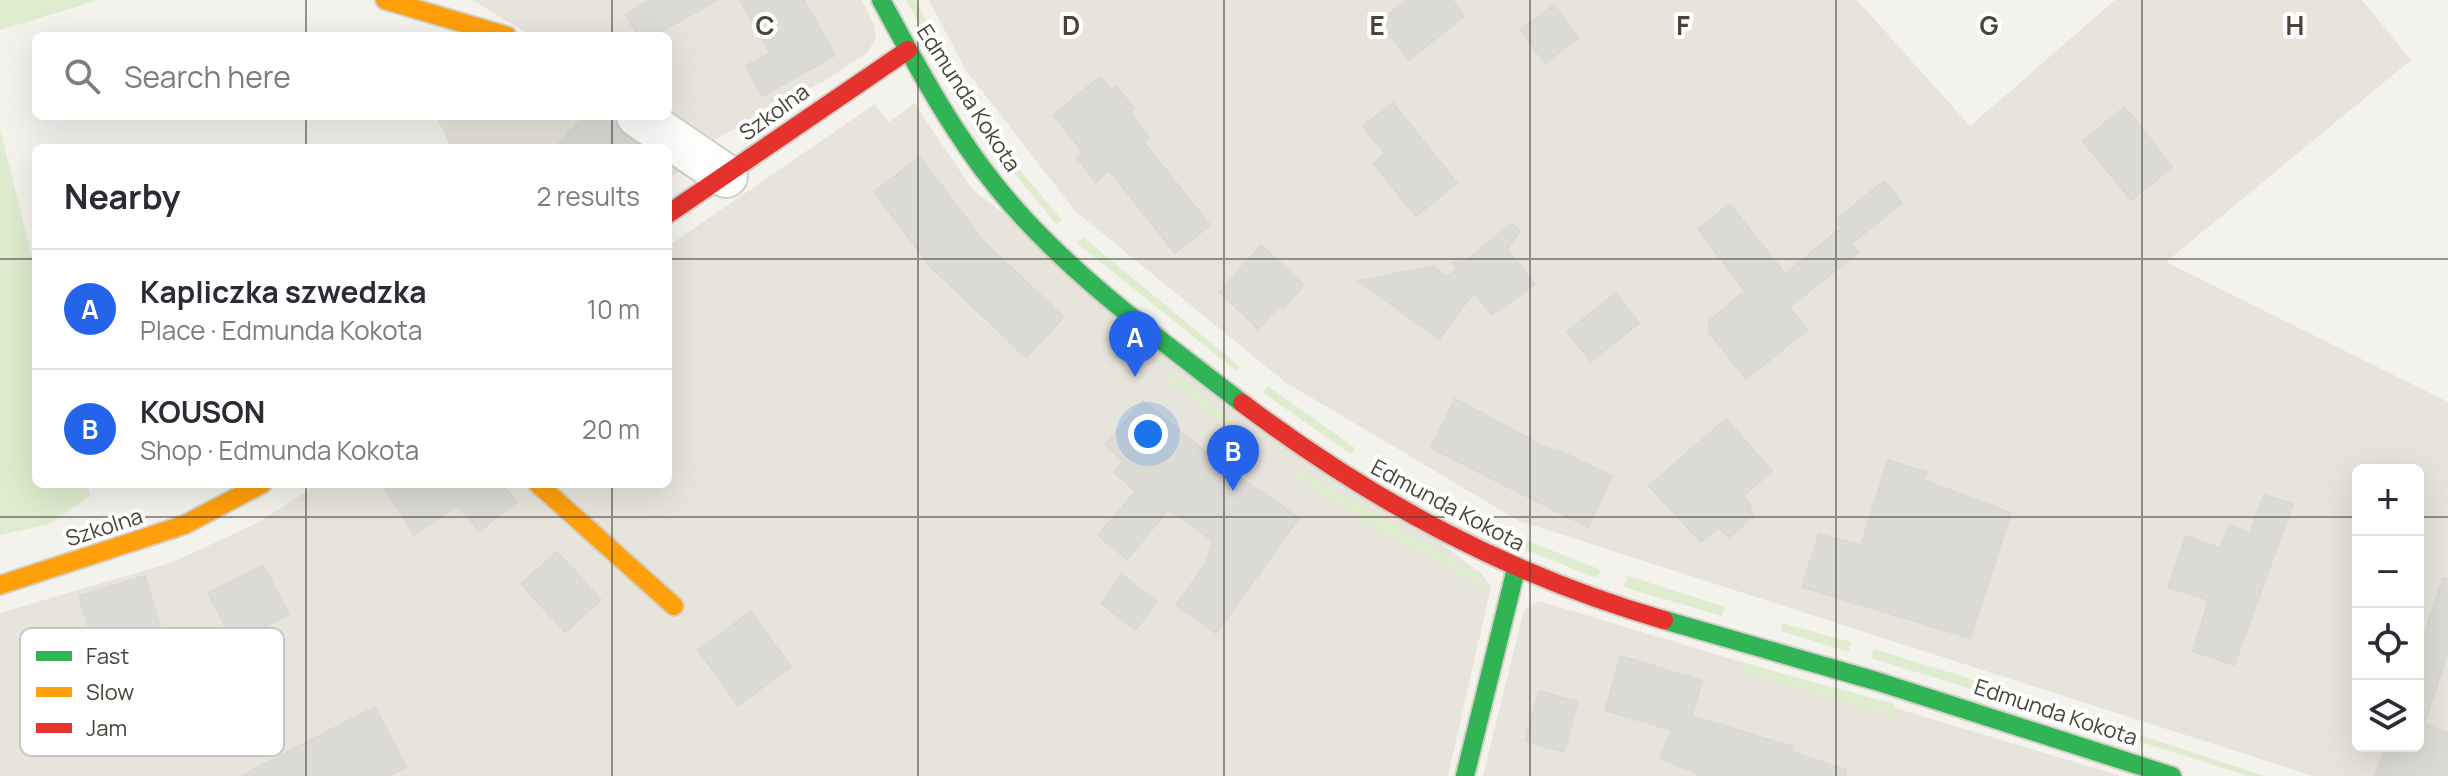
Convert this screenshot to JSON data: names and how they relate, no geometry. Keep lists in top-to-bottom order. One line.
{"streets":{"street":["Edmunda Kokota","Szkolna"]},"crossings":[["Edmunda Kokota","Szkolna"]],"legend":["Fast","Slow","Jam"],"page":{"search":"Search here","heading":["Nearby","2 results"],"list":[{"mark":"A","name":"Kapliczka szwedzka","note":"Place · Edmunda Kokota","value":"10 m"},{"mark":"B","name":"KOUSON","note":"Shop · Edmunda Kokota","value":"20 m"}],"pins":["A","B"],"map_buttons":["+","−"]},"grid":{"columns":["C","D","E","F","G","H"]}}
